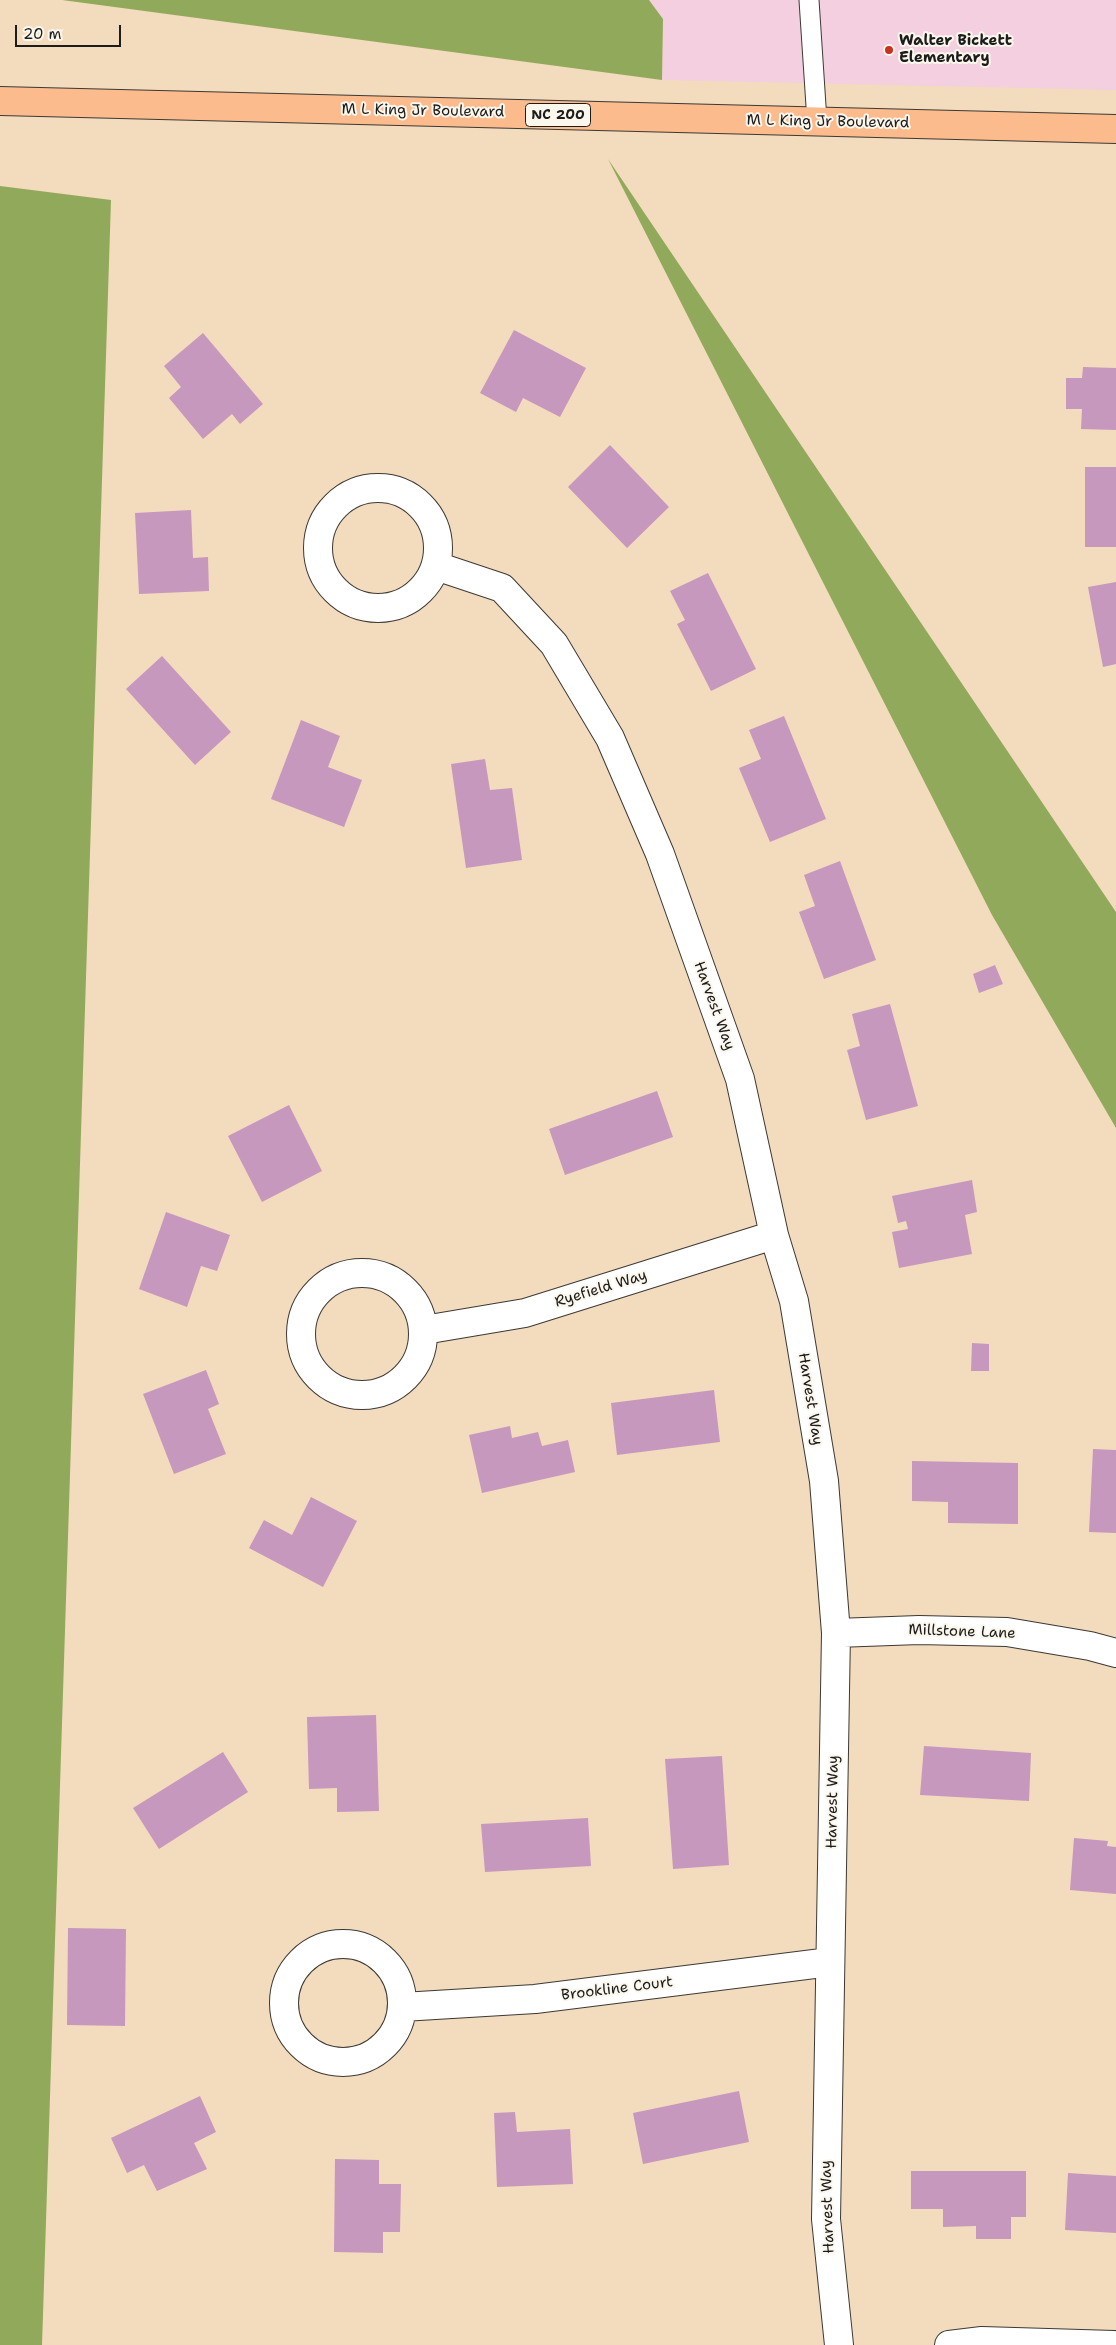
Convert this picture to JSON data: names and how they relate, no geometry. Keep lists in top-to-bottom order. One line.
{"streets":{"main road":["M L King Jr Boulevard","NC 200"],"street":["Harvest Way","Ryefield Way","Millstone Lane","Brookline Court"]},"crossings":[["Harvest Way","Ryefield Way"],["Harvest Way","Millstone Lane"],["Harvest Way","Brookline Court"]],"places":["Walter Bickett Elementary"],"scale_bar":"20 m"}
